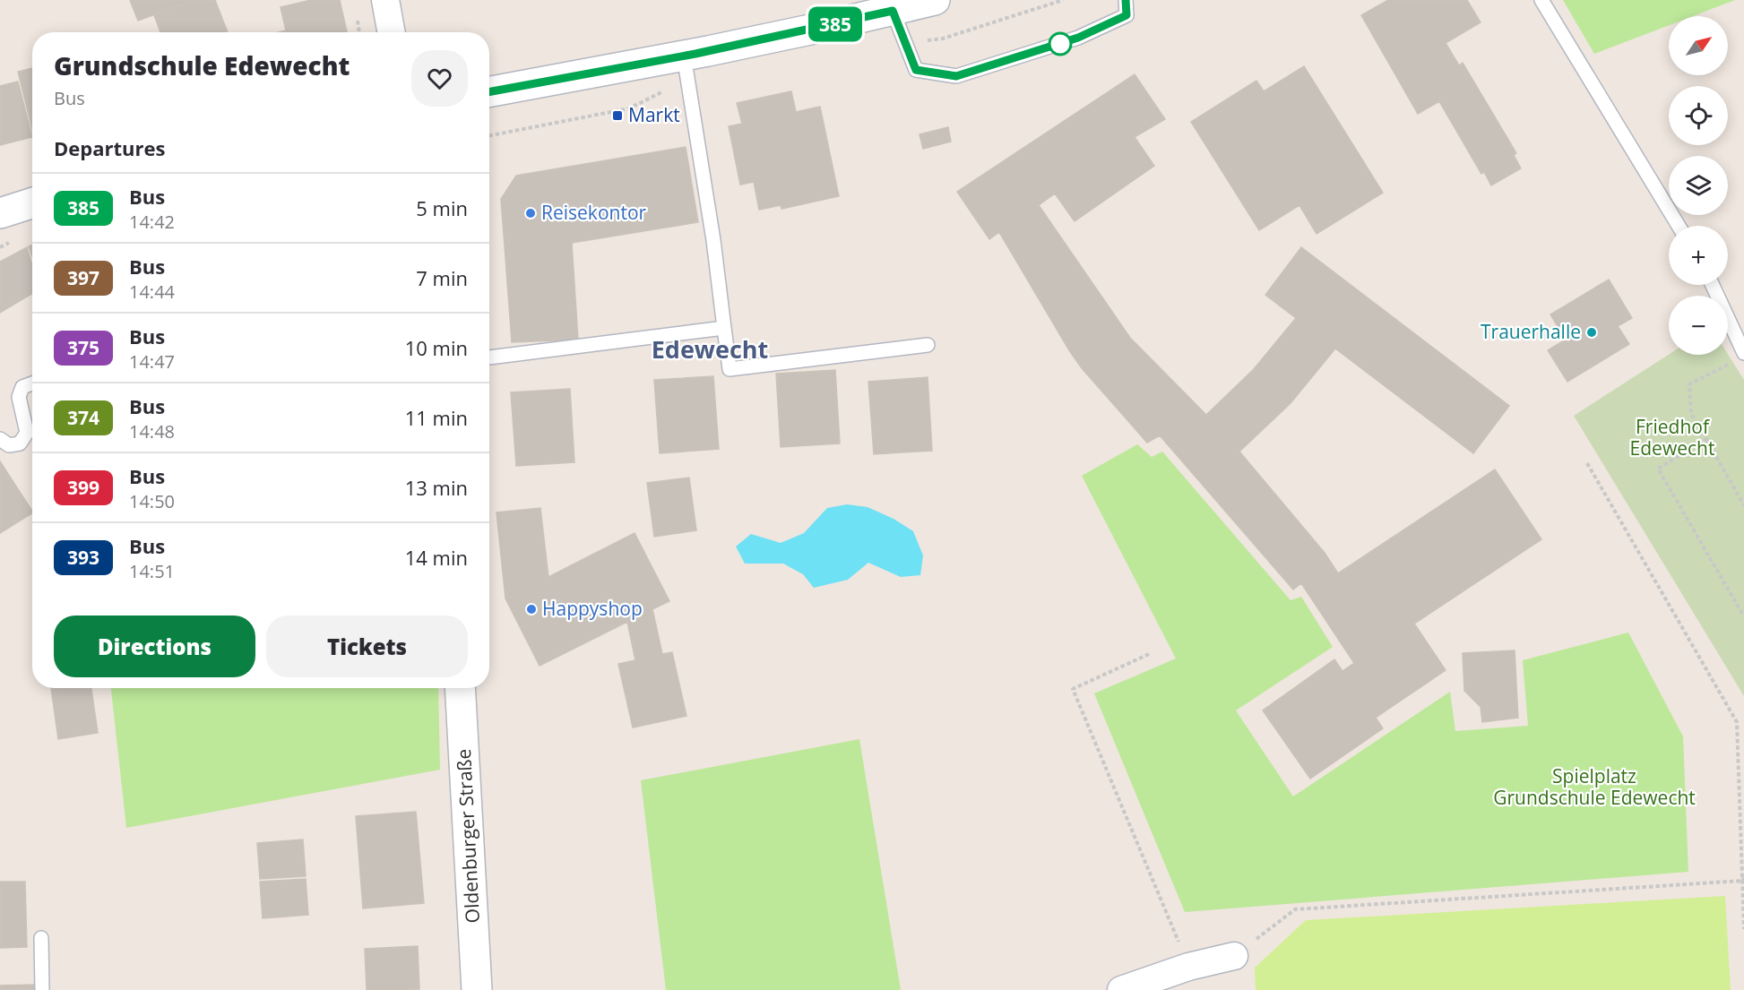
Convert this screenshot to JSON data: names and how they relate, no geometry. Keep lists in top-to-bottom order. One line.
{"streets":{"main road":["Oldenburger Straße"]},"districts":["Edewecht"],"parks":["Friedhof Edewecht","Spielplatz Grundschule Edewecht"],"places":{"transit":["Markt"],"other":["Reisekontor","Trauerhalle","Happyshop"]},"lines":["bus line 385"],"north":"top right","page":{"on_map":"385","map_buttons":["+","−"],"heading":[["Grundschule Edewecht","Bus"],"Departures"],"list":[{"mark":"385","name":"Bus","note":"14:42","value":"5 min"},{"mark":"397","name":"Bus","note":"14:44","value":"7 min"},{"mark":"375","name":"Bus","note":"14:47","value":"10 min"},{"mark":"374","name":"Bus","note":"14:48","value":"11 min"},{"mark":"399","name":"Bus","note":"14:50","value":"13 min"},{"mark":"393","name":"Bus","note":"14:51","value":"14 min"}],"buttons":["Directions","Tickets"]}}
